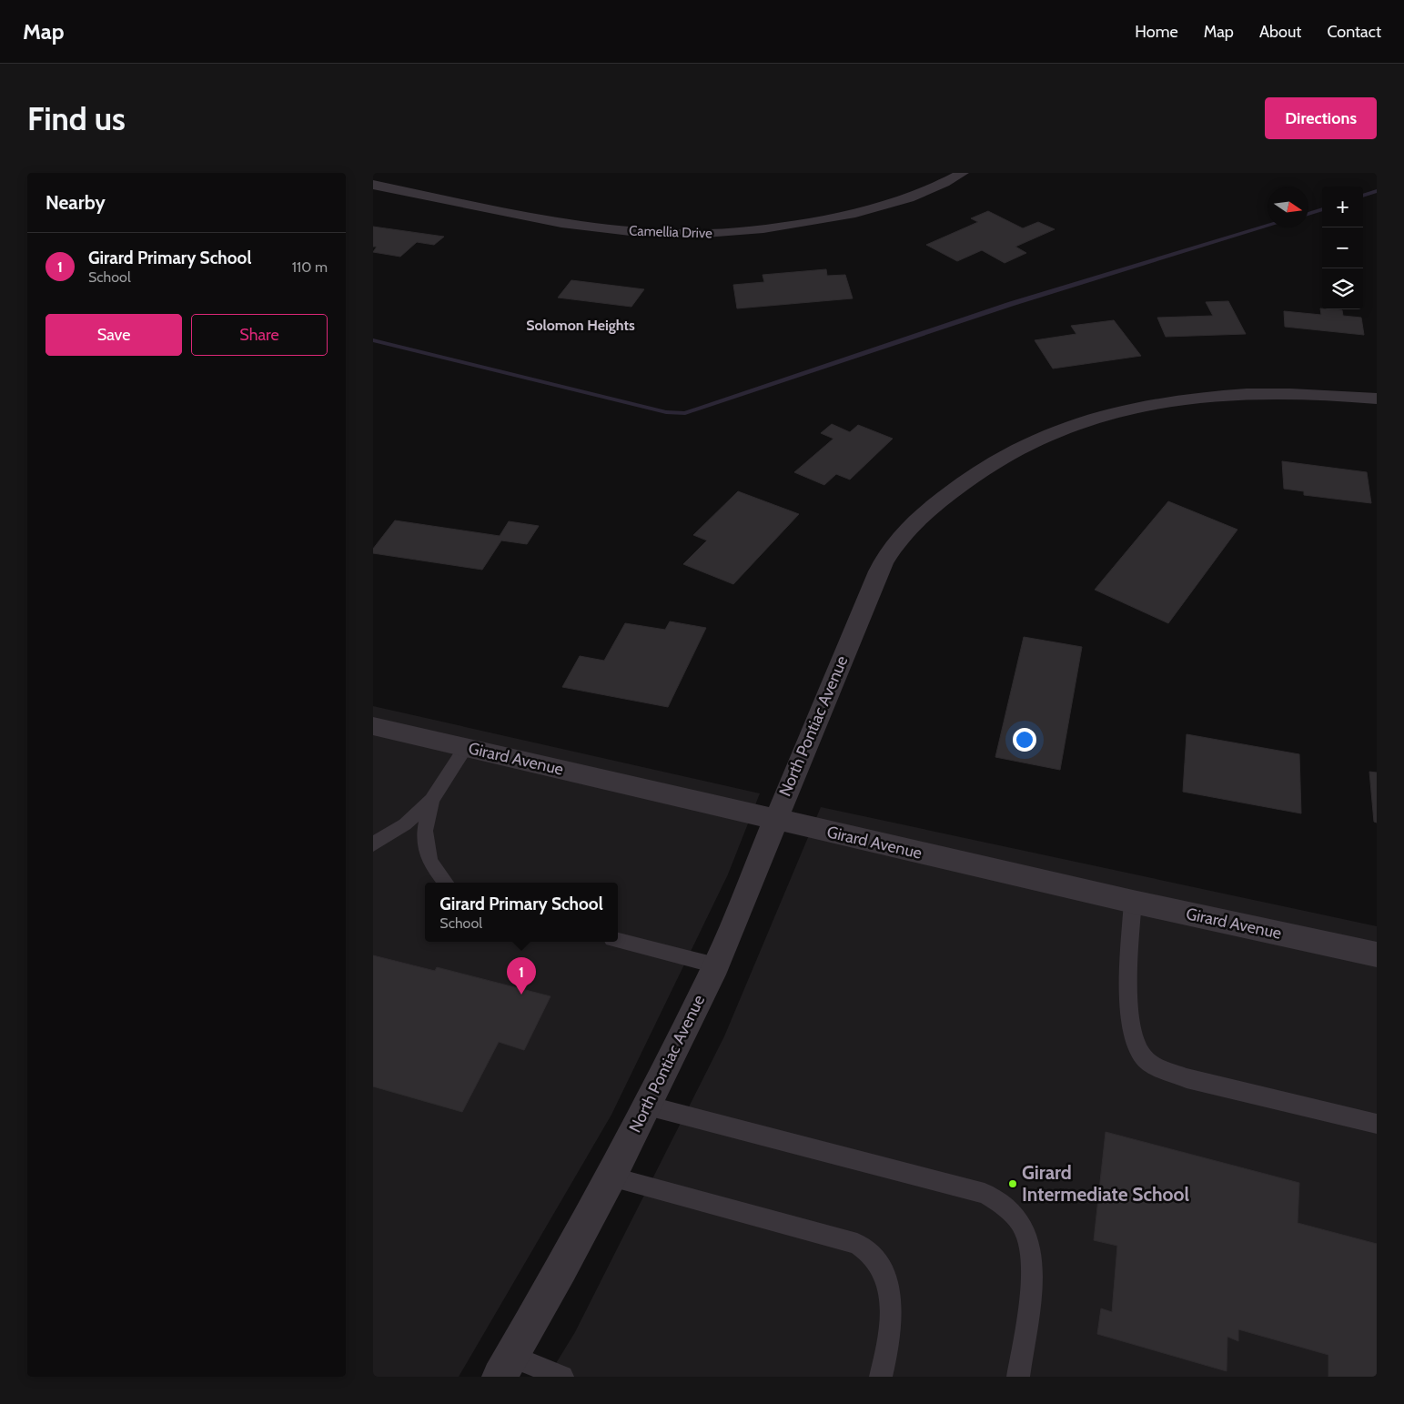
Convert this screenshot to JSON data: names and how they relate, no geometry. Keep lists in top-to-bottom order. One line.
{"streets":{"street":["Camellia Drive","North Pontiac Avenue","Girard Avenue"]},"crossings":[["North Pontiac Avenue","Girard Avenue"]],"districts":["Solomon Heights"],"places":["Girard Intermediate School"],"north":"right","page":{"header":"Map","nav":["Home","Map","About","Contact"],"buttons":["Directions",["Save","Share"]],"title":"Find us","heading":"Nearby","map_buttons":["+","−"],"list":[{"mark":"1","name":"Girard Primary School","note":"School","value":"110 m"}],"popup":["Girard Primary School","School"],"pins":"1"}}
